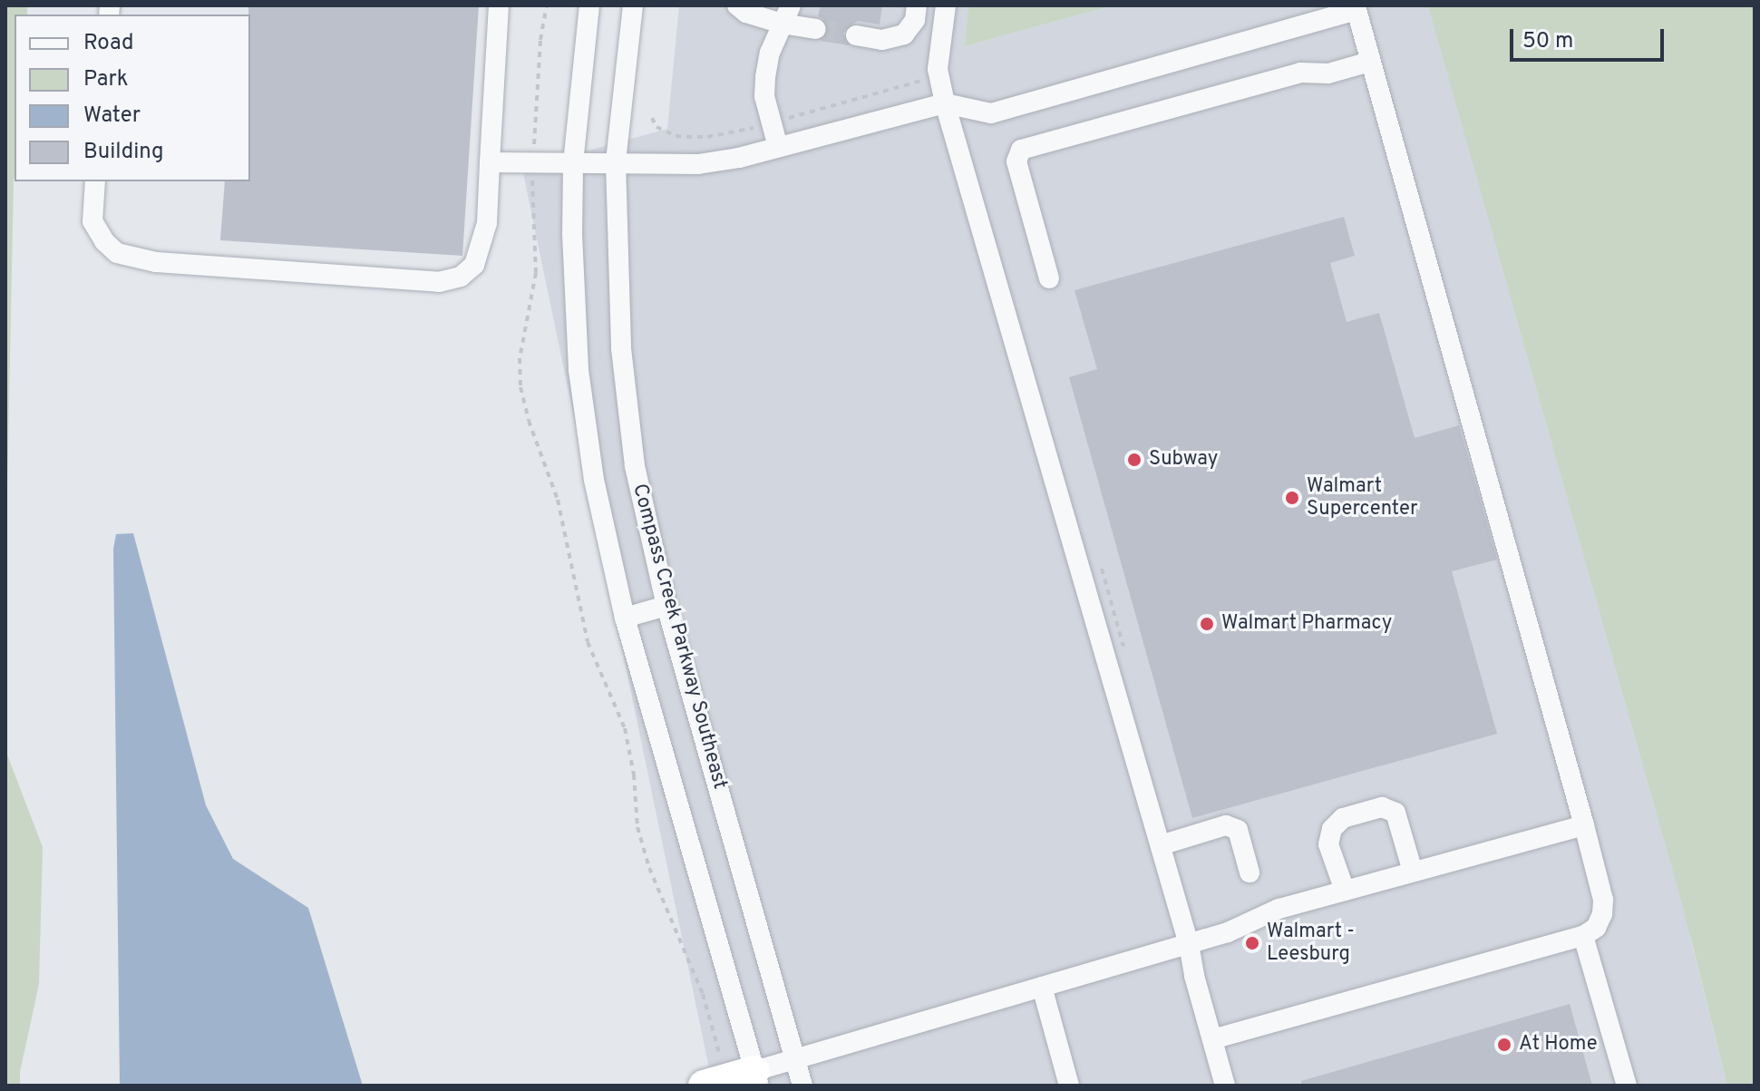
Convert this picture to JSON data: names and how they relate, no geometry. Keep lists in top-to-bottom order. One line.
{"streets":{"street":["Compass Creek Parkway Southeast"]},"places":["Subway","Walmart Supercenter","Walmart Pharmacy","Walmart - Leesburg","At Home"],"legend":["Road","Park","Water","Building"],"scale_bar":"50 m"}
